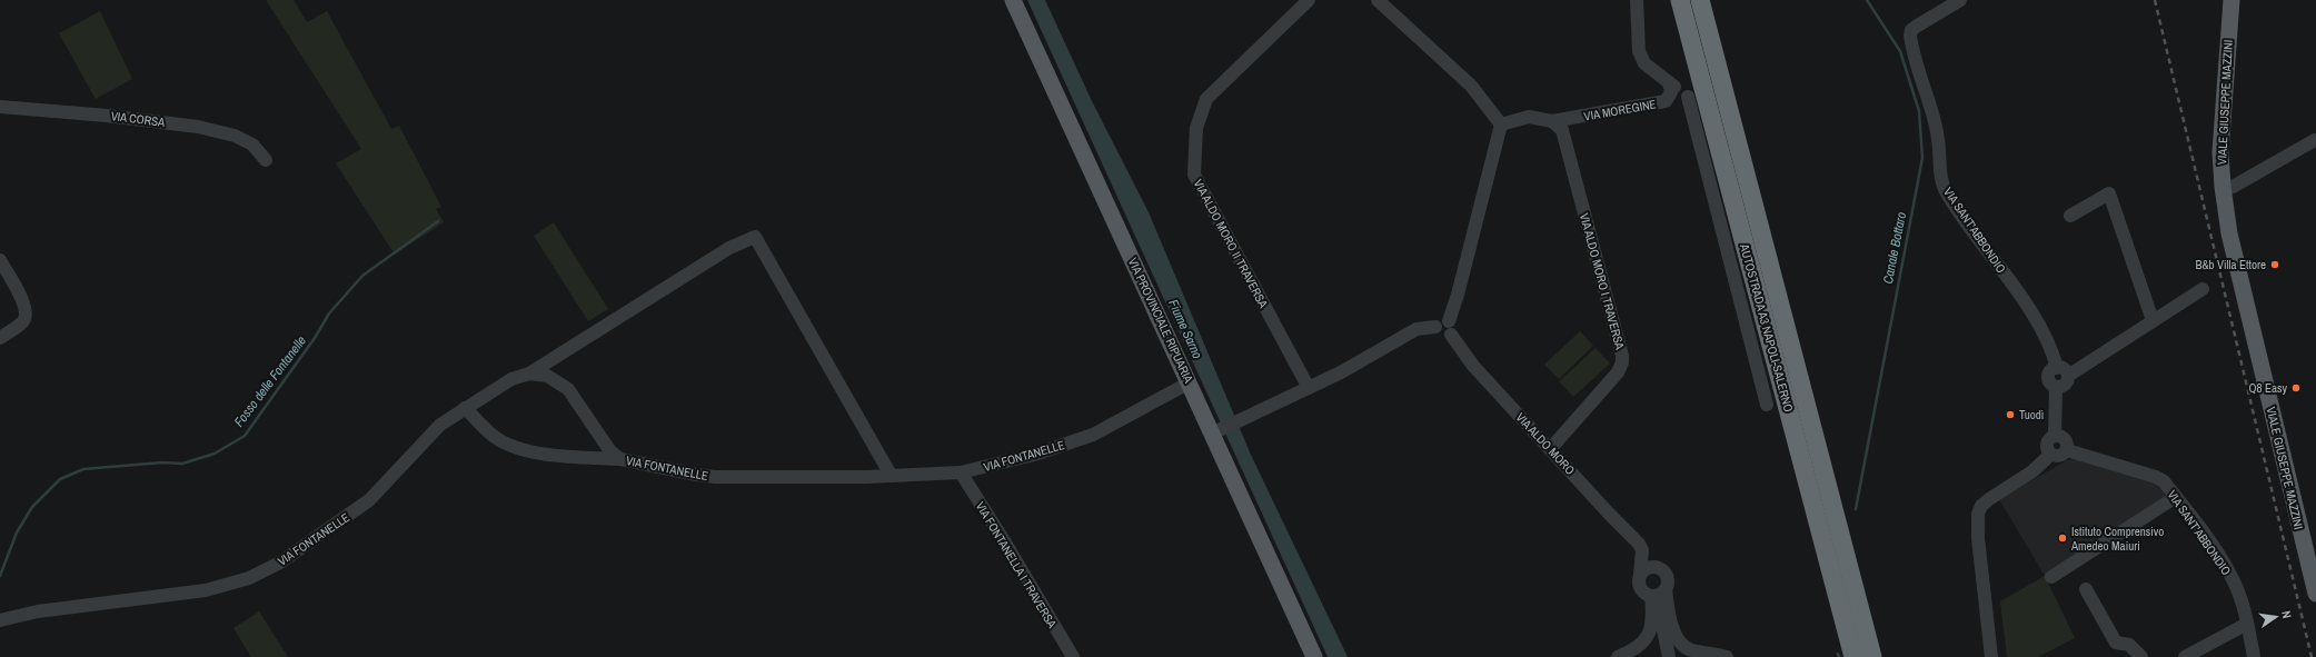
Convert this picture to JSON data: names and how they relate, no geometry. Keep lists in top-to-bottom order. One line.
{"streets":{"highway":["AUTOSTRADA A3 NAPOLI-SALERNO"],"main road":["VIALE GIUSEPPE MAZZINI","VIA PROVINCIALE RIPUARIA"],"street":["VIA MOREGINE","VIA CORSA","VIA SANT'ABBONDIO","VIA ALDO MORO II TRAVERSA","VIA ALDO MORO I TRAVERSA","VIA ALDO MORO","VIA FONTANELLE","VIA FONTANELLA I TRAVERSA"]},"crossings":[["VIA MOREGINE","VIA ALDO MORO I TRAVERSA"],["VIA ALDO MORO I TRAVERSA","VIA ALDO MORO"],["VIA PROVINCIALE RIPUARIA","VIA FONTANELLE"],["VIA FONTANELLE","VIA FONTANELLA I TRAVERSA"]],"water":["Canale Bottaro","Fiume Sarno","Fosso delle Fontanelle"],"places":["B&b Villa Ettore","Q8 Easy","Tuodì","Istituto Comprensivo Amedeo Maiuri"],"north":"right"}
